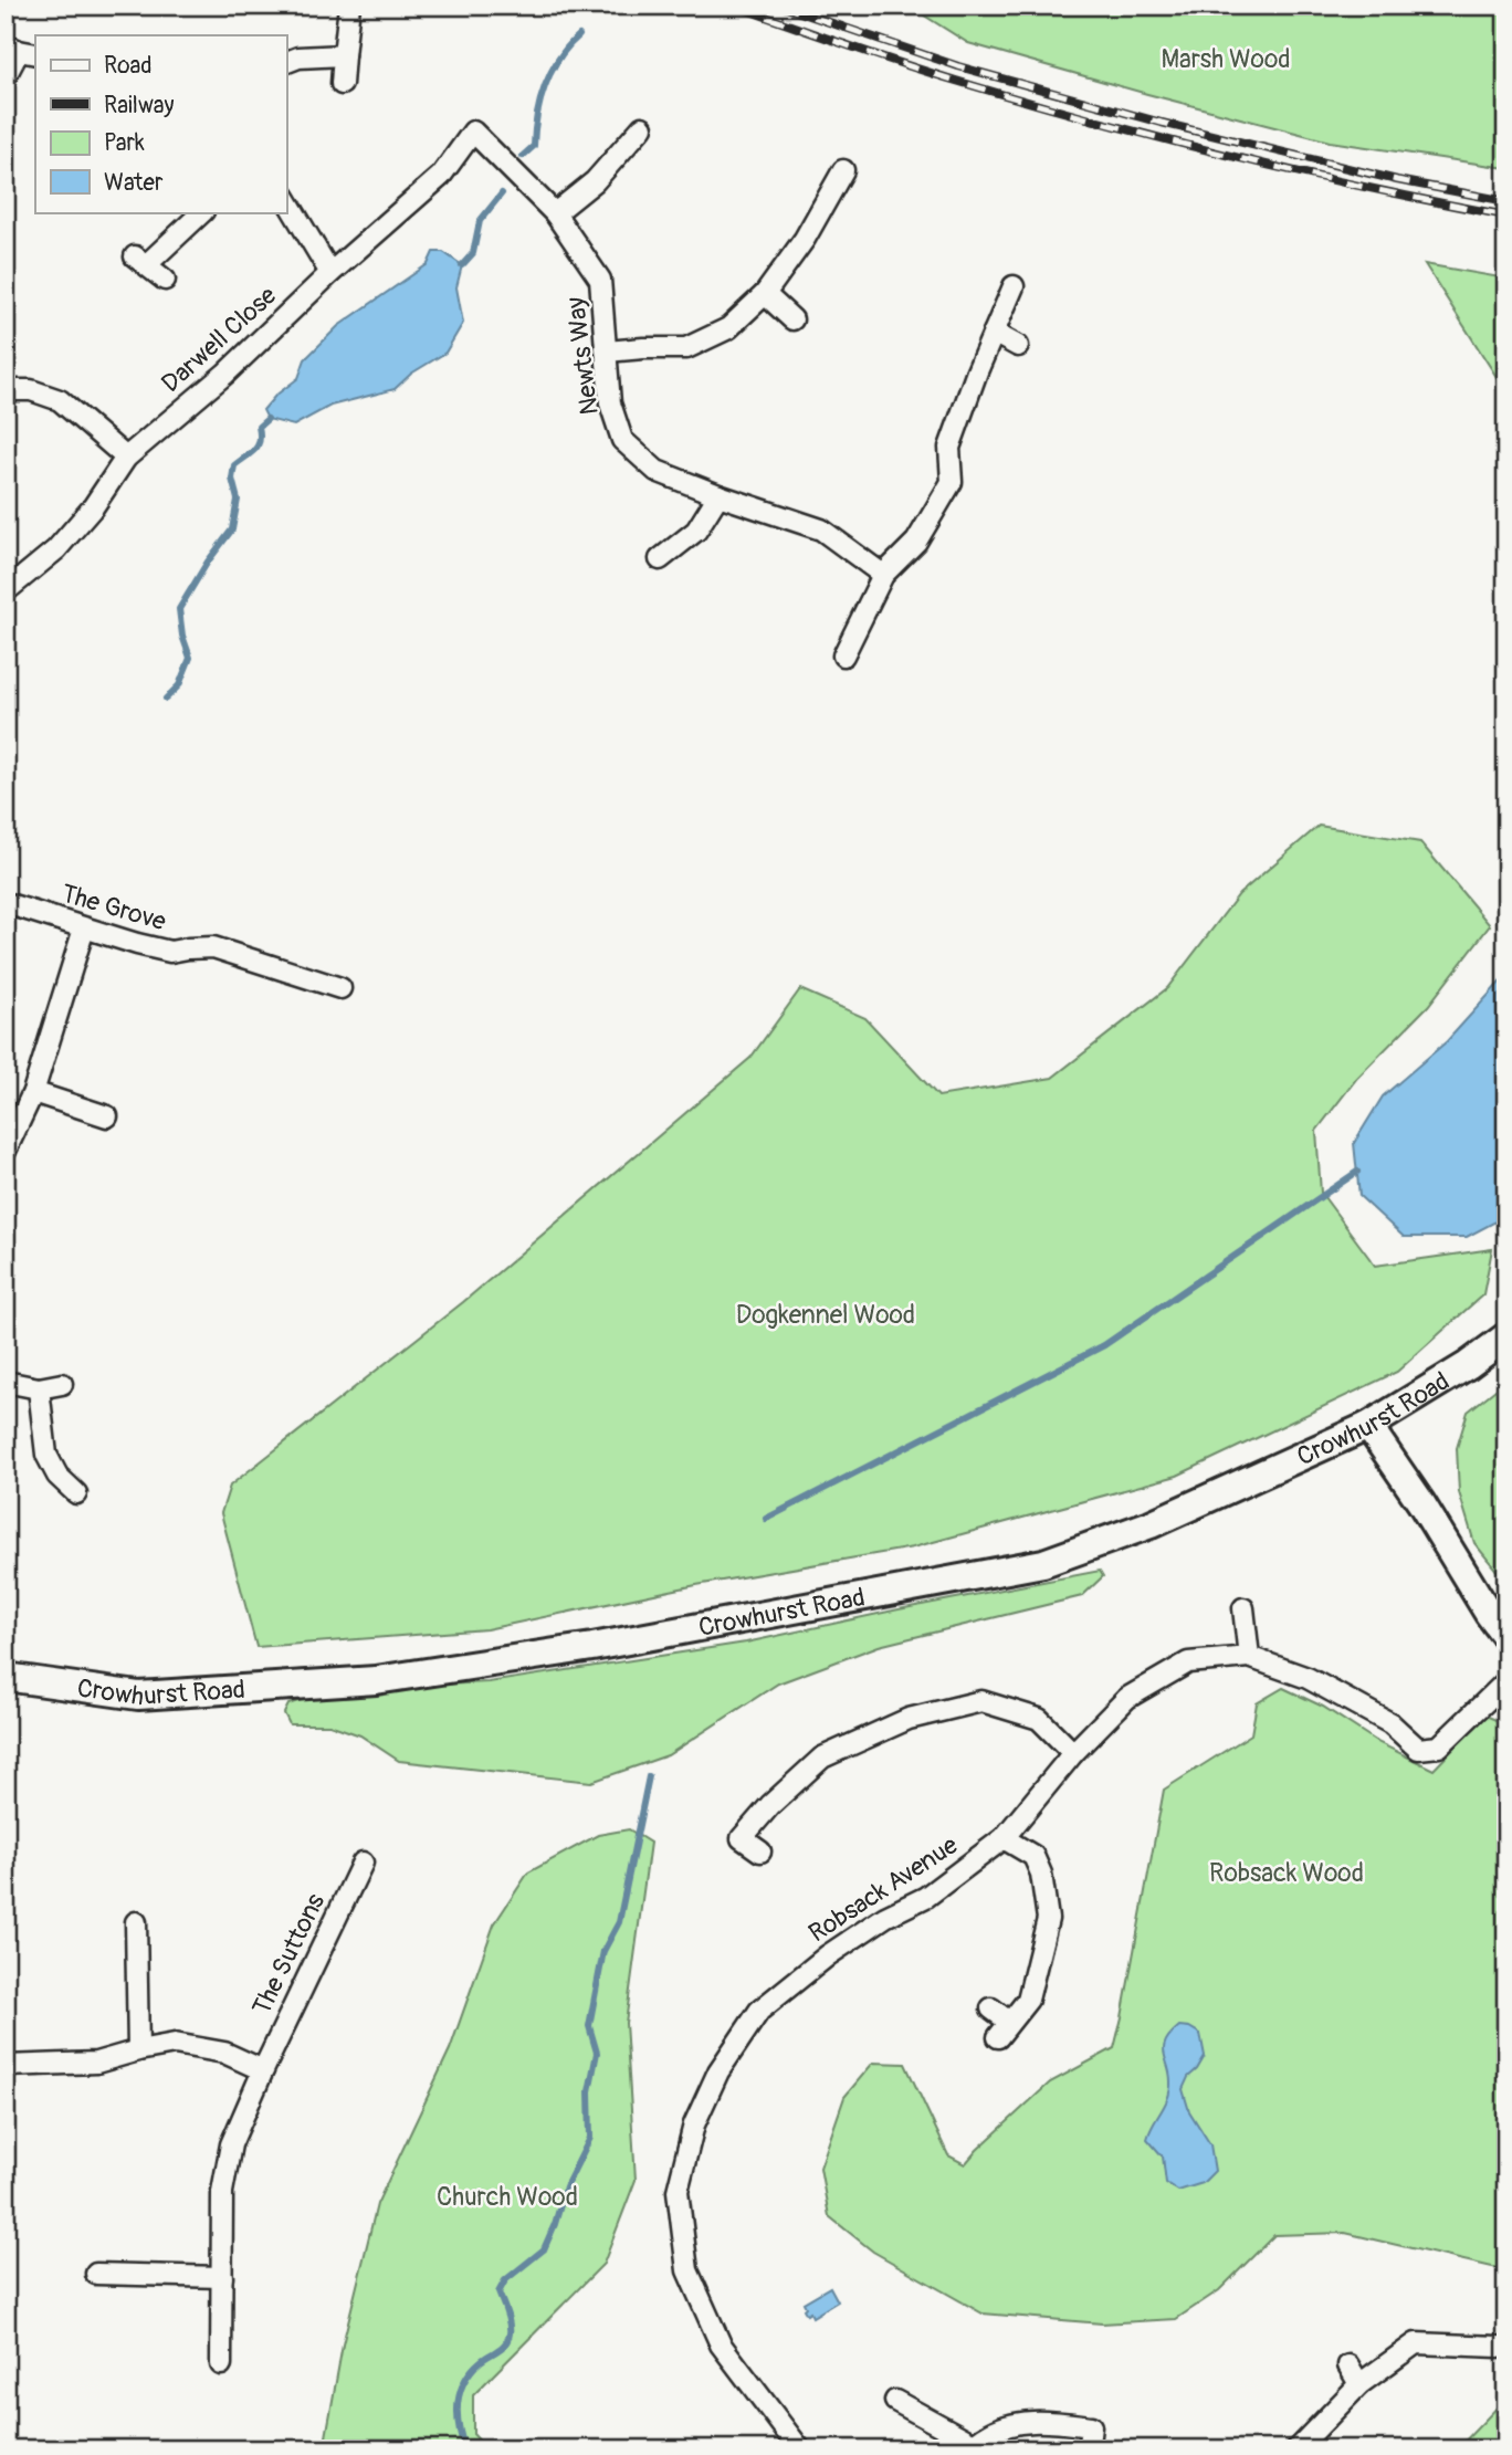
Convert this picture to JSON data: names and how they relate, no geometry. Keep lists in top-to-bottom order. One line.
{"streets":{"main road":["Crowhurst Road"],"street":["Darwell Close","Newts Way","The Grove","Robsack Avenue","The Suttons"]},"crossings":[["Darwell Close","Newts Way"]],"parks":["Marsh Wood","Dogkennel Wood","Robsack Wood","Church Wood"],"legend":["Road","Railway","Park","Water"]}
